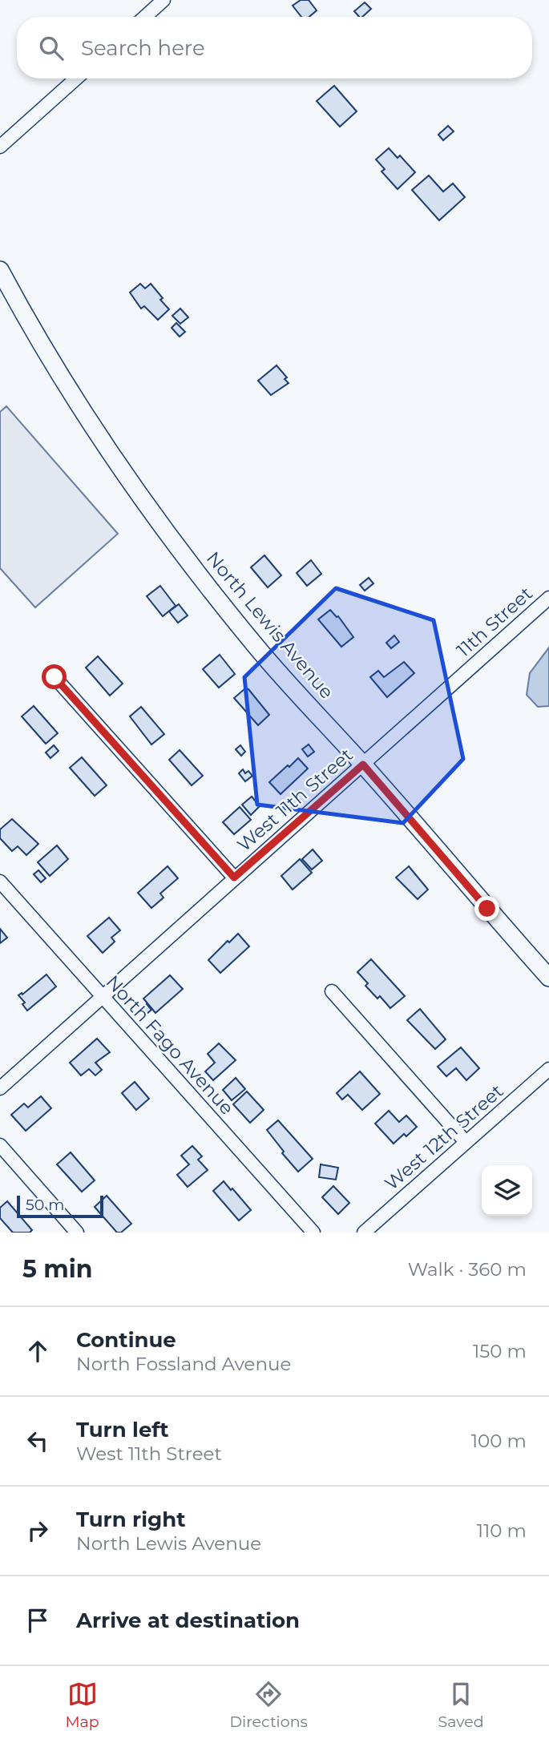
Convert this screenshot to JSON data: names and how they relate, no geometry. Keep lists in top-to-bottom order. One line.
{"streets":{"main road":["North Lewis Avenue"],"street":["11th Street","West 11th Street","North Fago Avenue","West 12th Street"]},"crossings":[["11th Street","West 11th Street"],["North Lewis Avenue","West 11th Street"],["West 11th Street","North Fago Avenue"]],"scale_bar":"50 m","page":{"search":"Search here","scale":"50 m","heading":["5 min","Walk · 360 m"],"list":[["Continue","North Fossland Avenue","150 m"],["Turn left","West 11th Street","100 m"],["Turn right","North Lewis Avenue","110 m"],"Arrive at destination"],"nav":["Map","Directions","Saved"]}}
